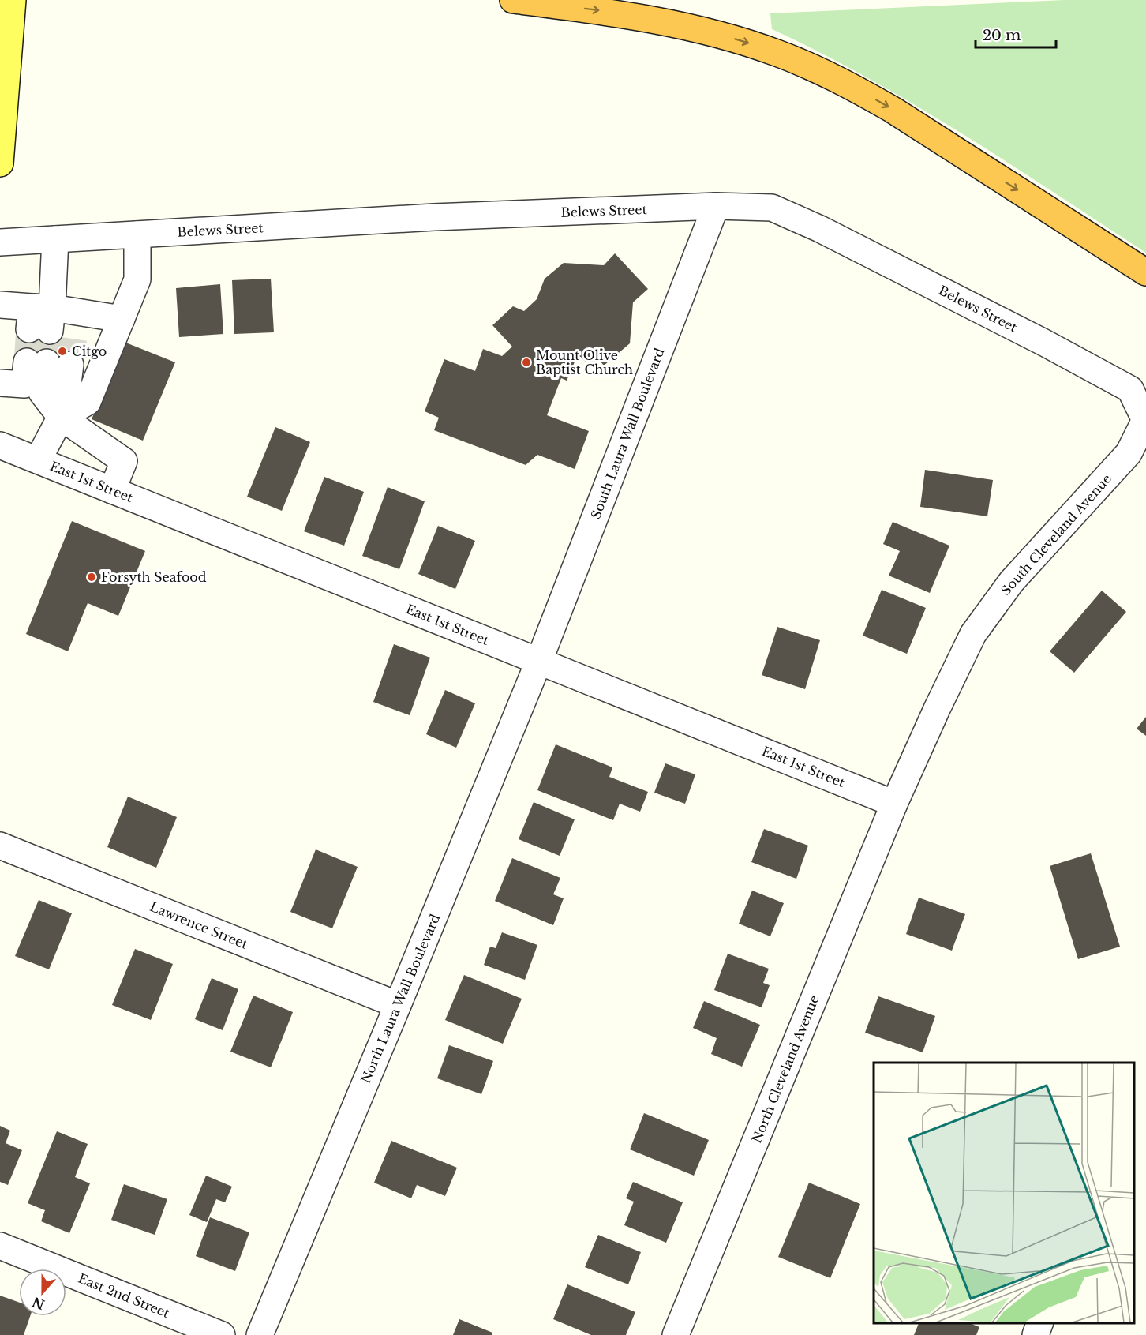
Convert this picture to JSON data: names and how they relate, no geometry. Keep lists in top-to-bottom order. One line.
{"streets":{"street":["Belews Street","South Laura Wall Boulevard","East 1st Street","South Cleveland Avenue","Lawrence Street","North Laura Wall Boulevard","North Cleveland Avenue","East 2nd Street"]},"crossings":[["Belews Street","South Laura Wall Boulevard"],["Belews Street","South Cleveland Avenue"],["South Laura Wall Boulevard","East 1st Street"],["South Laura Wall Boulevard","North Laura Wall Boulevard"],["East 1st Street","South Cleveland Avenue"],["East 1st Street","North Laura Wall Boulevard"],["East 1st Street","North Cleveland Avenue"],["South Cleveland Avenue","North Cleveland Avenue"],["Lawrence Street","North Laura Wall Boulevard"]],"places":["Citgo","Mount Olive Baptist Church","Forsyth Seafood"],"scale_bar":"20 m","north":"bottom"}
